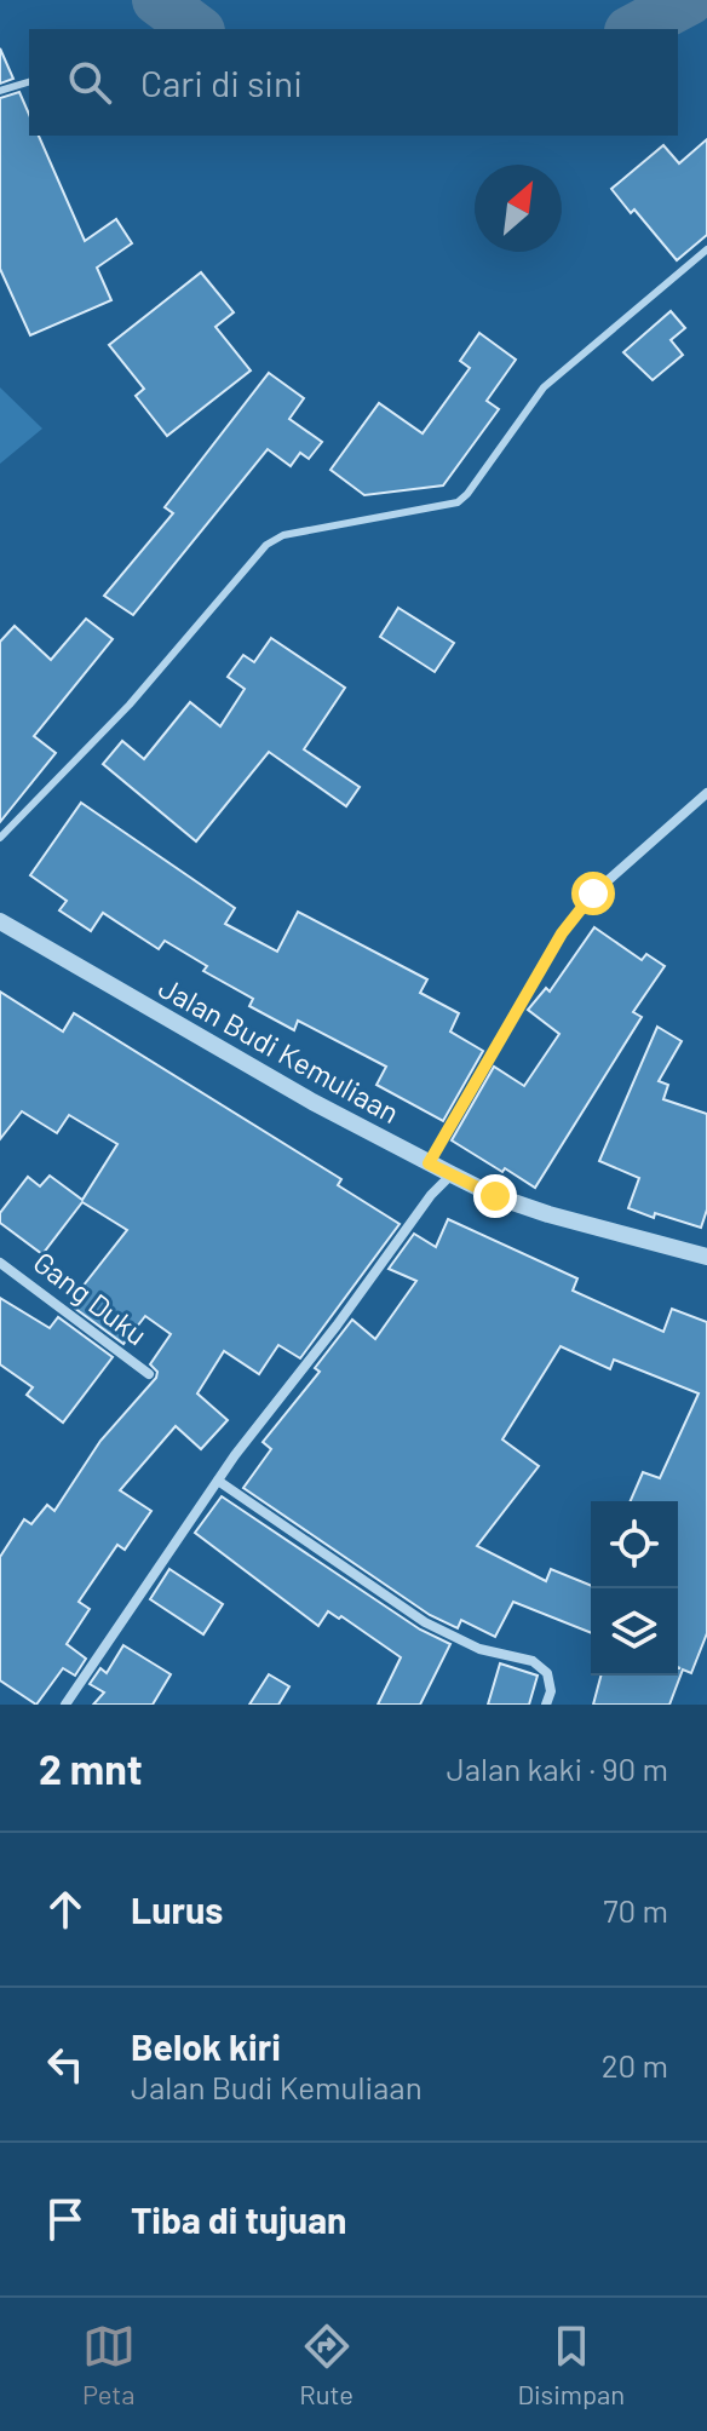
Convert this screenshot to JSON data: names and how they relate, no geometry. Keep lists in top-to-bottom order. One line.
{"streets":{"street":["Jalan Budi Kemuliaan","Gang Duku"]},"north":"top right","page":{"search":"Cari di sini","heading":["2 mnt","Jalan kaki · 90 m"],"list":[["Lurus","70 m"],["Belok kiri","Jalan Budi Kemuliaan","20 m"],"Tiba di tujuan"],"nav":["Peta","Rute","Disimpan"]}}
